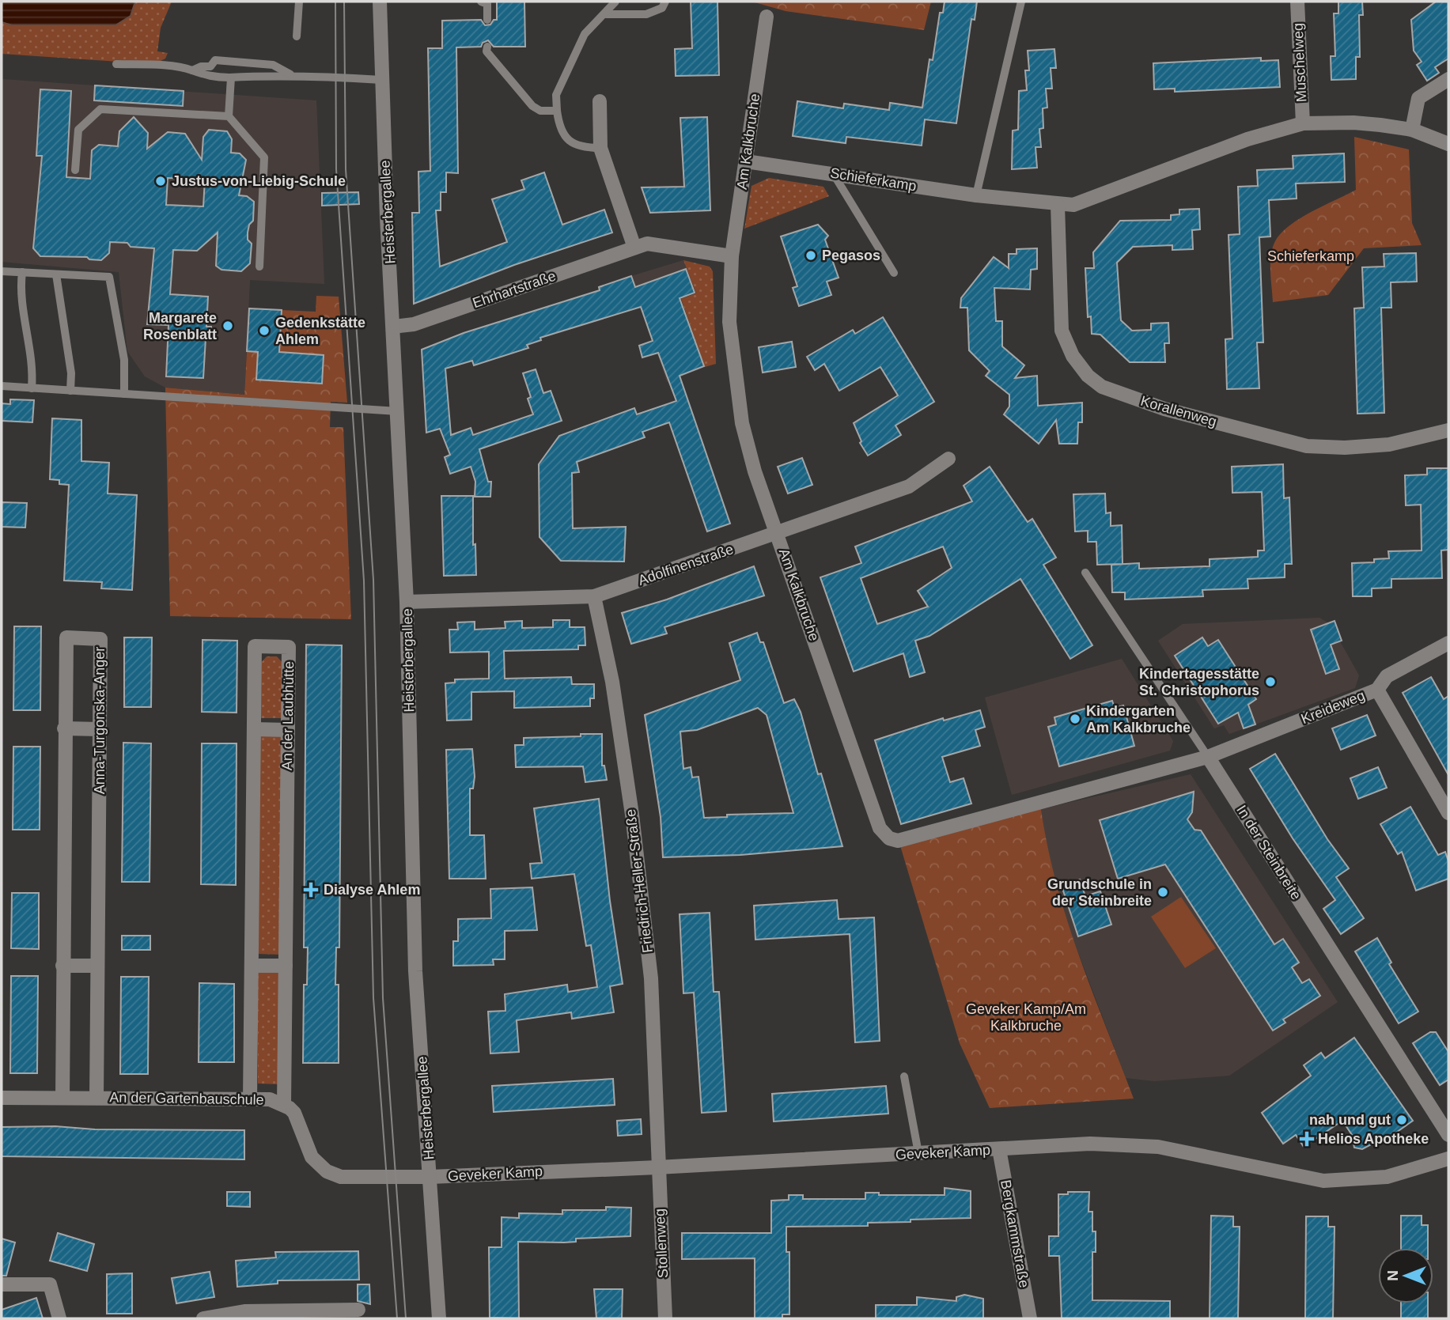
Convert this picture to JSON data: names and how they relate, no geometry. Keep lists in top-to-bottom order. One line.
{"streets":{"street":["Muschelweg","Am Kalkbruche","Schieferkamp","Heisterbergallee","Ehrhartstraße","Korallenweg","Adolfinenstraße","Kreideweg","An der Laubhütte","Anna-Turgonska-Anger","In der Steinbreite","Friedrich-Heller-Straße","An der Gartenbauschule","Geveker Kamp","Bergkammstraße","Stollenweg"]},"crossings":[["Muschelweg","Schieferkamp"],["Am Kalkbruche","Schieferkamp"],["Am Kalkbruche","Ehrhartstraße"],["Am Kalkbruche","Adolfinenstraße"],["Am Kalkbruche","Kreideweg"],["Am Kalkbruche","In der Steinbreite"],["Schieferkamp","Korallenweg"],["Heisterbergallee","Ehrhartstraße"],["Heisterbergallee","Adolfinenstraße"],["Heisterbergallee","An der Gartenbauschule"],["Heisterbergallee","Geveker Kamp"],["Adolfinenstraße","Friedrich-Heller-Straße"],["Kreideweg","In der Steinbreite"],["An der Laubhütte","An der Gartenbauschule"],["Anna-Turgonska-Anger","An der Gartenbauschule"],["Friedrich-Heller-Straße","Geveker Kamp"],["Friedrich-Heller-Straße","Stollenweg"],["An der Gartenbauschule","Geveker Kamp"],["Geveker Kamp","Bergkammstraße"],["Geveker Kamp","Stollenweg"]],"parks":["Schieferkamp","Geveker Kamp/Am Kalkbruche"],"places":{"other":["Justus-von-Liebig-Schule","Pegasos","Margarete Rosenblatt","Gedenkstätte Ahlem","Kindertagesstätte St. Christophorus","Kindergarten Am Kalkbruche","Grundschule in der Steinbreite","nah und gut"],"health":["Dialyse Ahlem","Helios Apotheke"]},"north":"left"}
